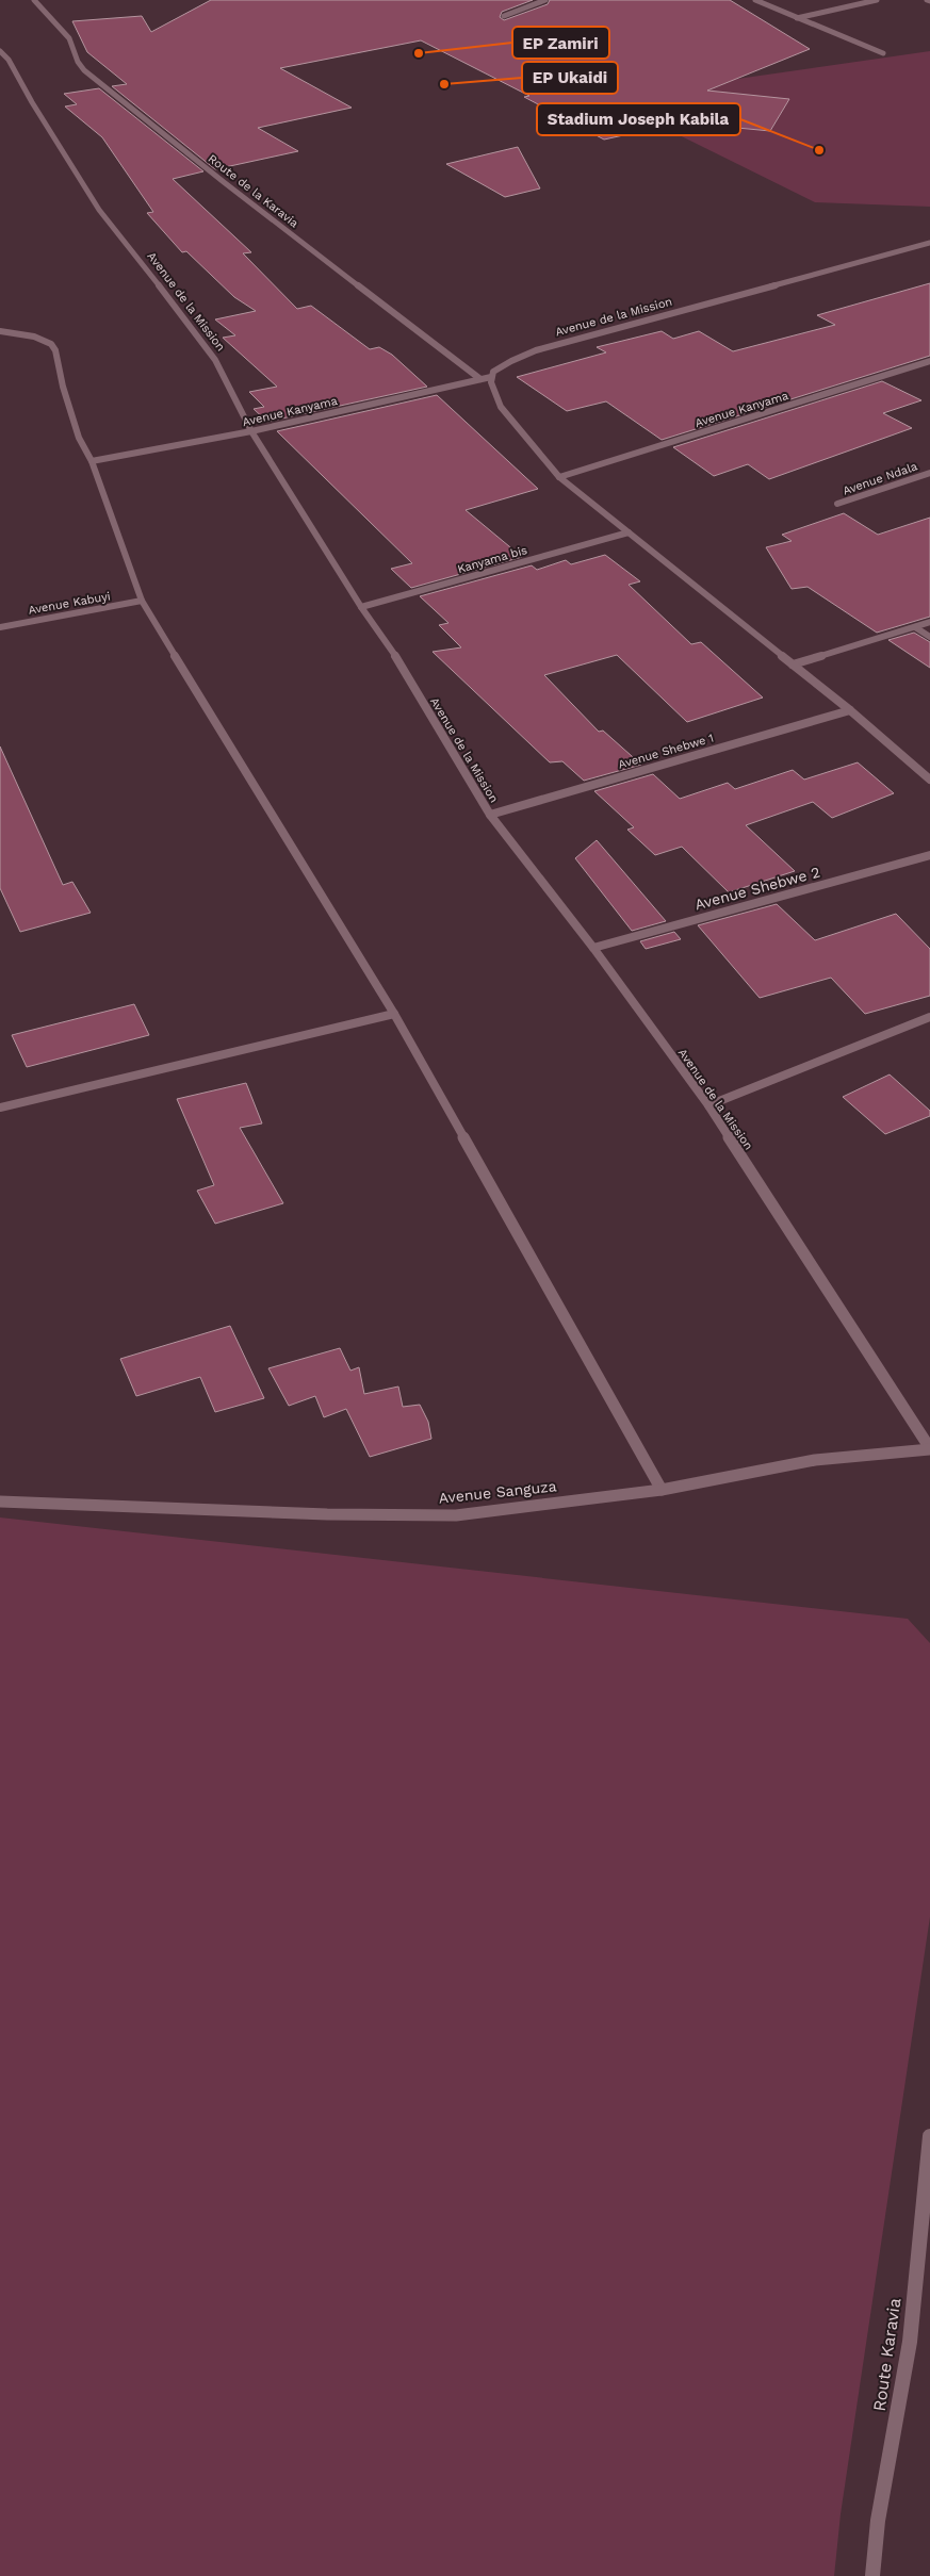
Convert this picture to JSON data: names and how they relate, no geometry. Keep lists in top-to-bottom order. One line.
{"streets":{"street":["Route de la Karavia","Avenue de la Mission","Avenue Kanyama","Avenue Ndala","Kanyama bis","Avenue Kabuyi","Avenue Shebwe 1","Avenue Shebwe 2","Avenue Sanguza","Route Karavia"]},"crossings":[["Route de la Karavia","Avenue Kanyama"],["Avenue de la Mission","Avenue Kanyama"],["Avenue de la Mission","Kanyama bis"],["Avenue de la Mission","Avenue Shebwe 1"],["Avenue de la Mission","Avenue Shebwe 2"],["Avenue de la Mission","Avenue Sanguza"]],"places":["EP Zamiri","EP Ukaidi","Stadium Joseph Kabila"]}
